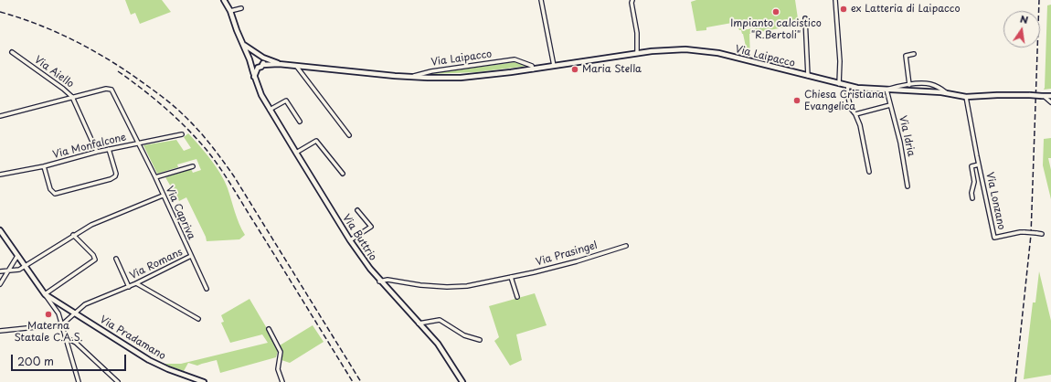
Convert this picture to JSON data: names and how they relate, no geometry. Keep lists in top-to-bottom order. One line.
{"streets":{"street":["Via Laipacco","Via Aiello","Via Idria","Via Monfalcone","Via Lonzano","Via Capriva","Via Buttrio","Via Prasingel","Via Romans","Via Pradamano"]},"crossings":[["Via Laipacco","Via Idria"],["Via Laipacco","Via Lonzano"],["Via Laipacco","Via Buttrio"],["Via Aiello","Via Monfalcone"],["Via Aiello","Via Capriva"],["Via Monfalcone","Via Capriva"],["Via Capriva","Via Romans"],["Via Buttrio","Via Prasingel"],["Via Romans","Via Pradamano"]],"places":["ex Latteria di Laipacco","Impianto calcistico \"R.Bertoli\"","Maria Stella","Chiesa Cristiana Evangelica","Materna Statale C.A.S."],"scale_bar":"200 m","north":"top"}
